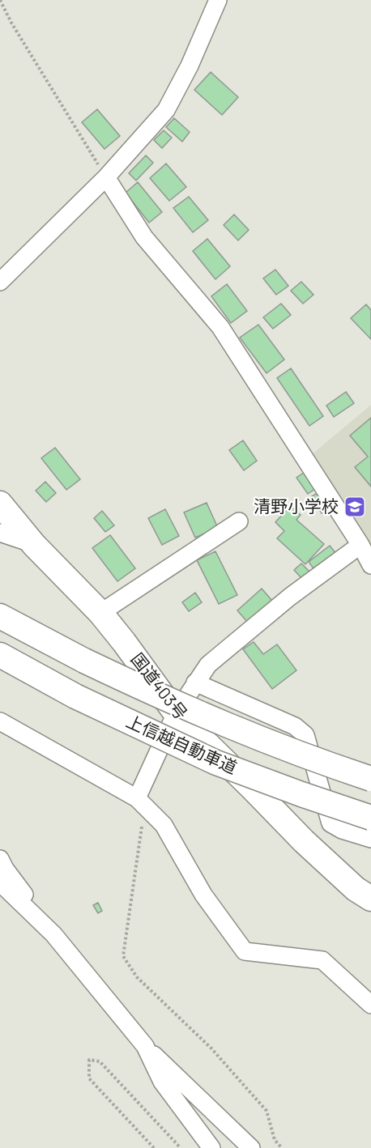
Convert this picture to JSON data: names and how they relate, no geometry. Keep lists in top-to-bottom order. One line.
{"streets":{"highway":["国道403号","上信越自動車道"]},"places":{"school or university":["清野小学校"]}}
